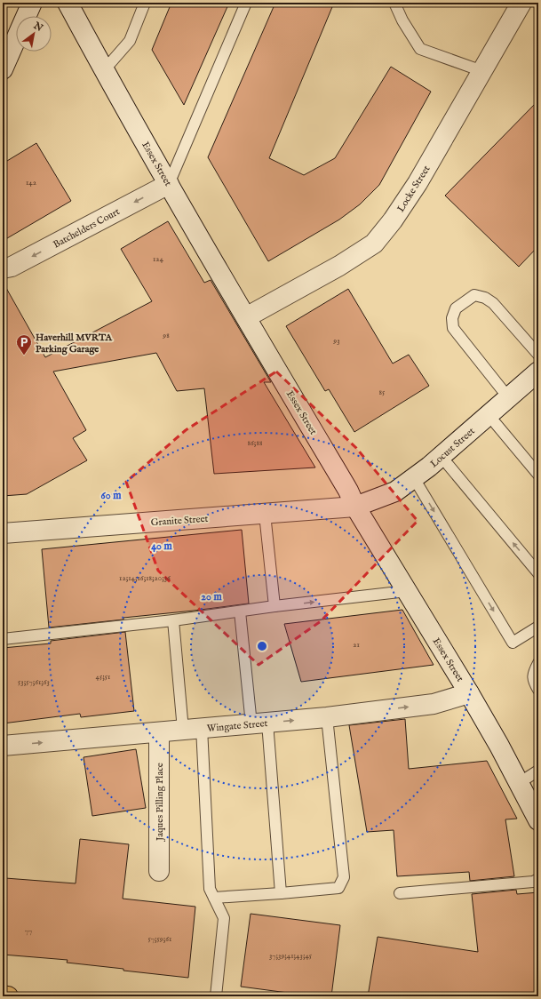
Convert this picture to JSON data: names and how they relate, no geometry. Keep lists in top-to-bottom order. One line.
{"streets":{"street":["Essex Street","Locke Street","Batchelders Court","Locust Street","Granite Street","Wingate Street","Jaques Pilling Place"]},"crossings":[["Essex Street","Locke Street"],["Essex Street","Batchelders Court"],["Essex Street","Locust Street"],["Essex Street","Granite Street"],["Essex Street","Wingate Street"],["Locust Street","Granite Street"],["Wingate Street","Jaques Pilling Place"]],"one_way":["Batchelders Court","Wingate Street"],"places":{"parking":["Haverhill MVRTA Parking Garage"]},"house_numbers":["142","124","98","93","85","86;88","12;14;16;18;20;36","21","45;51","53;57;61;63","77","57;59;61","37;39;41;43;45"],"north":"top right","rings":["60 m","40 m","20 m"]}
